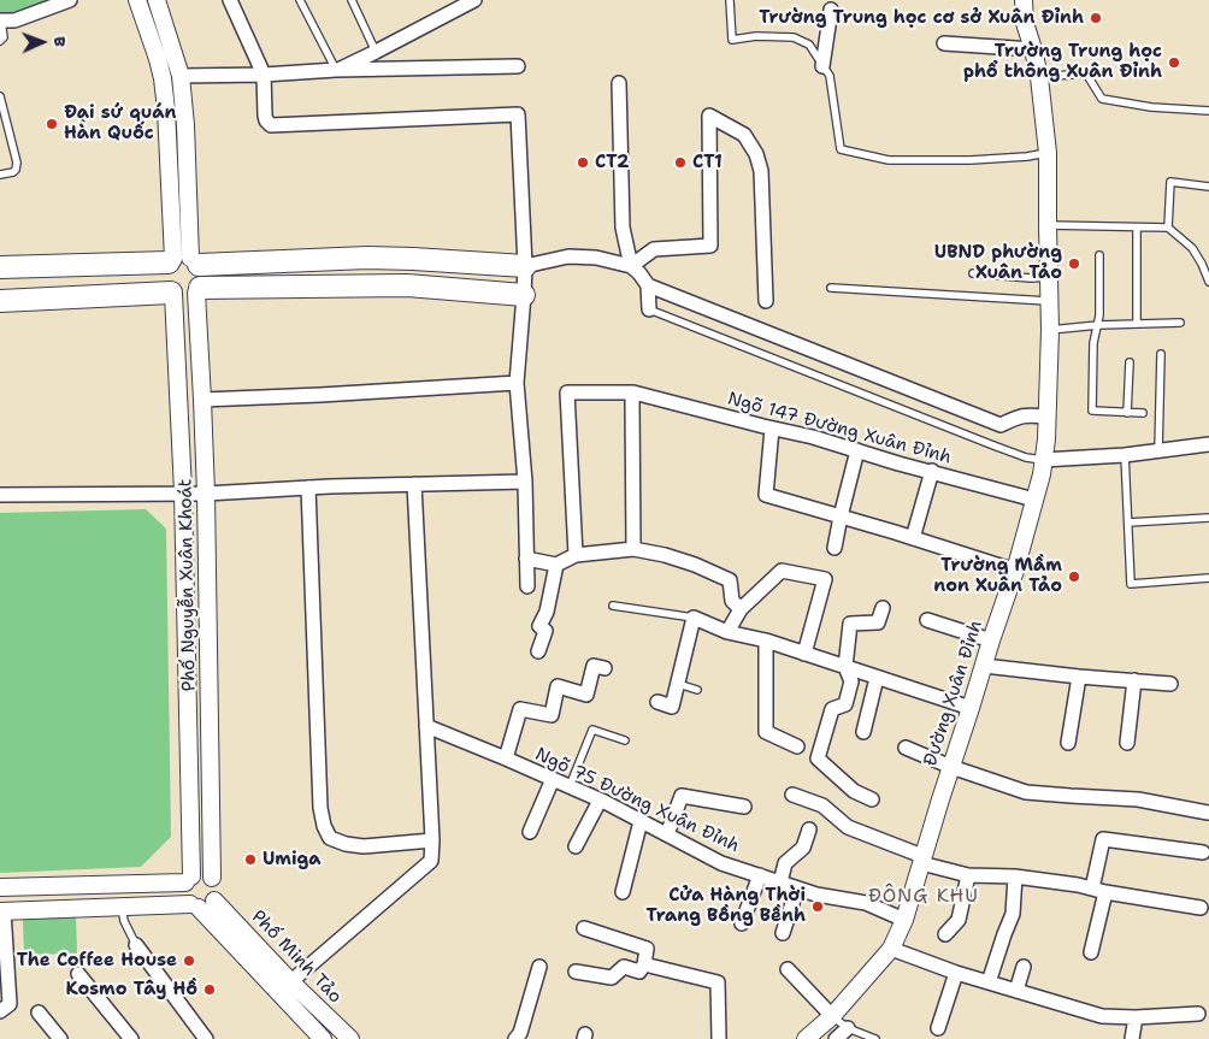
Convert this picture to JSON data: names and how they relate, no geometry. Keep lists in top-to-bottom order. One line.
{"streets":{"street":["Ngõ 147 Đường Xuân Đỉnh","Phố Nguyễn Xuân Khoát","Đường Xuân Đỉnh","Ngõ 75 Đường Xuân Đỉnh","Phố Minh Tảo"]},"crossings":[["Ngõ 147 Đường Xuân Đỉnh","Đường Xuân Đỉnh"],["Phố Nguyễn Xuân Khoát","Phố Minh Tảo"],["Đường Xuân Đỉnh","Ngõ 75 Đường Xuân Đỉnh"]],"districts":["ĐÔNG KHU"],"places":["Trường Trung học cơ sở Xuân Đỉnh","Trường Trung học phổ thông Xuân Đỉnh","Đại sứ quán Hàn Quốc","CT2","CT1","UBND phường Xuân Tảo","Trường Mầm non Xuân Tảo","Umiga","Cửa Hàng Thời Trang Bồng Bềnh","The Coffee House","Kosmo Tây Hồ"],"north":"right"}
